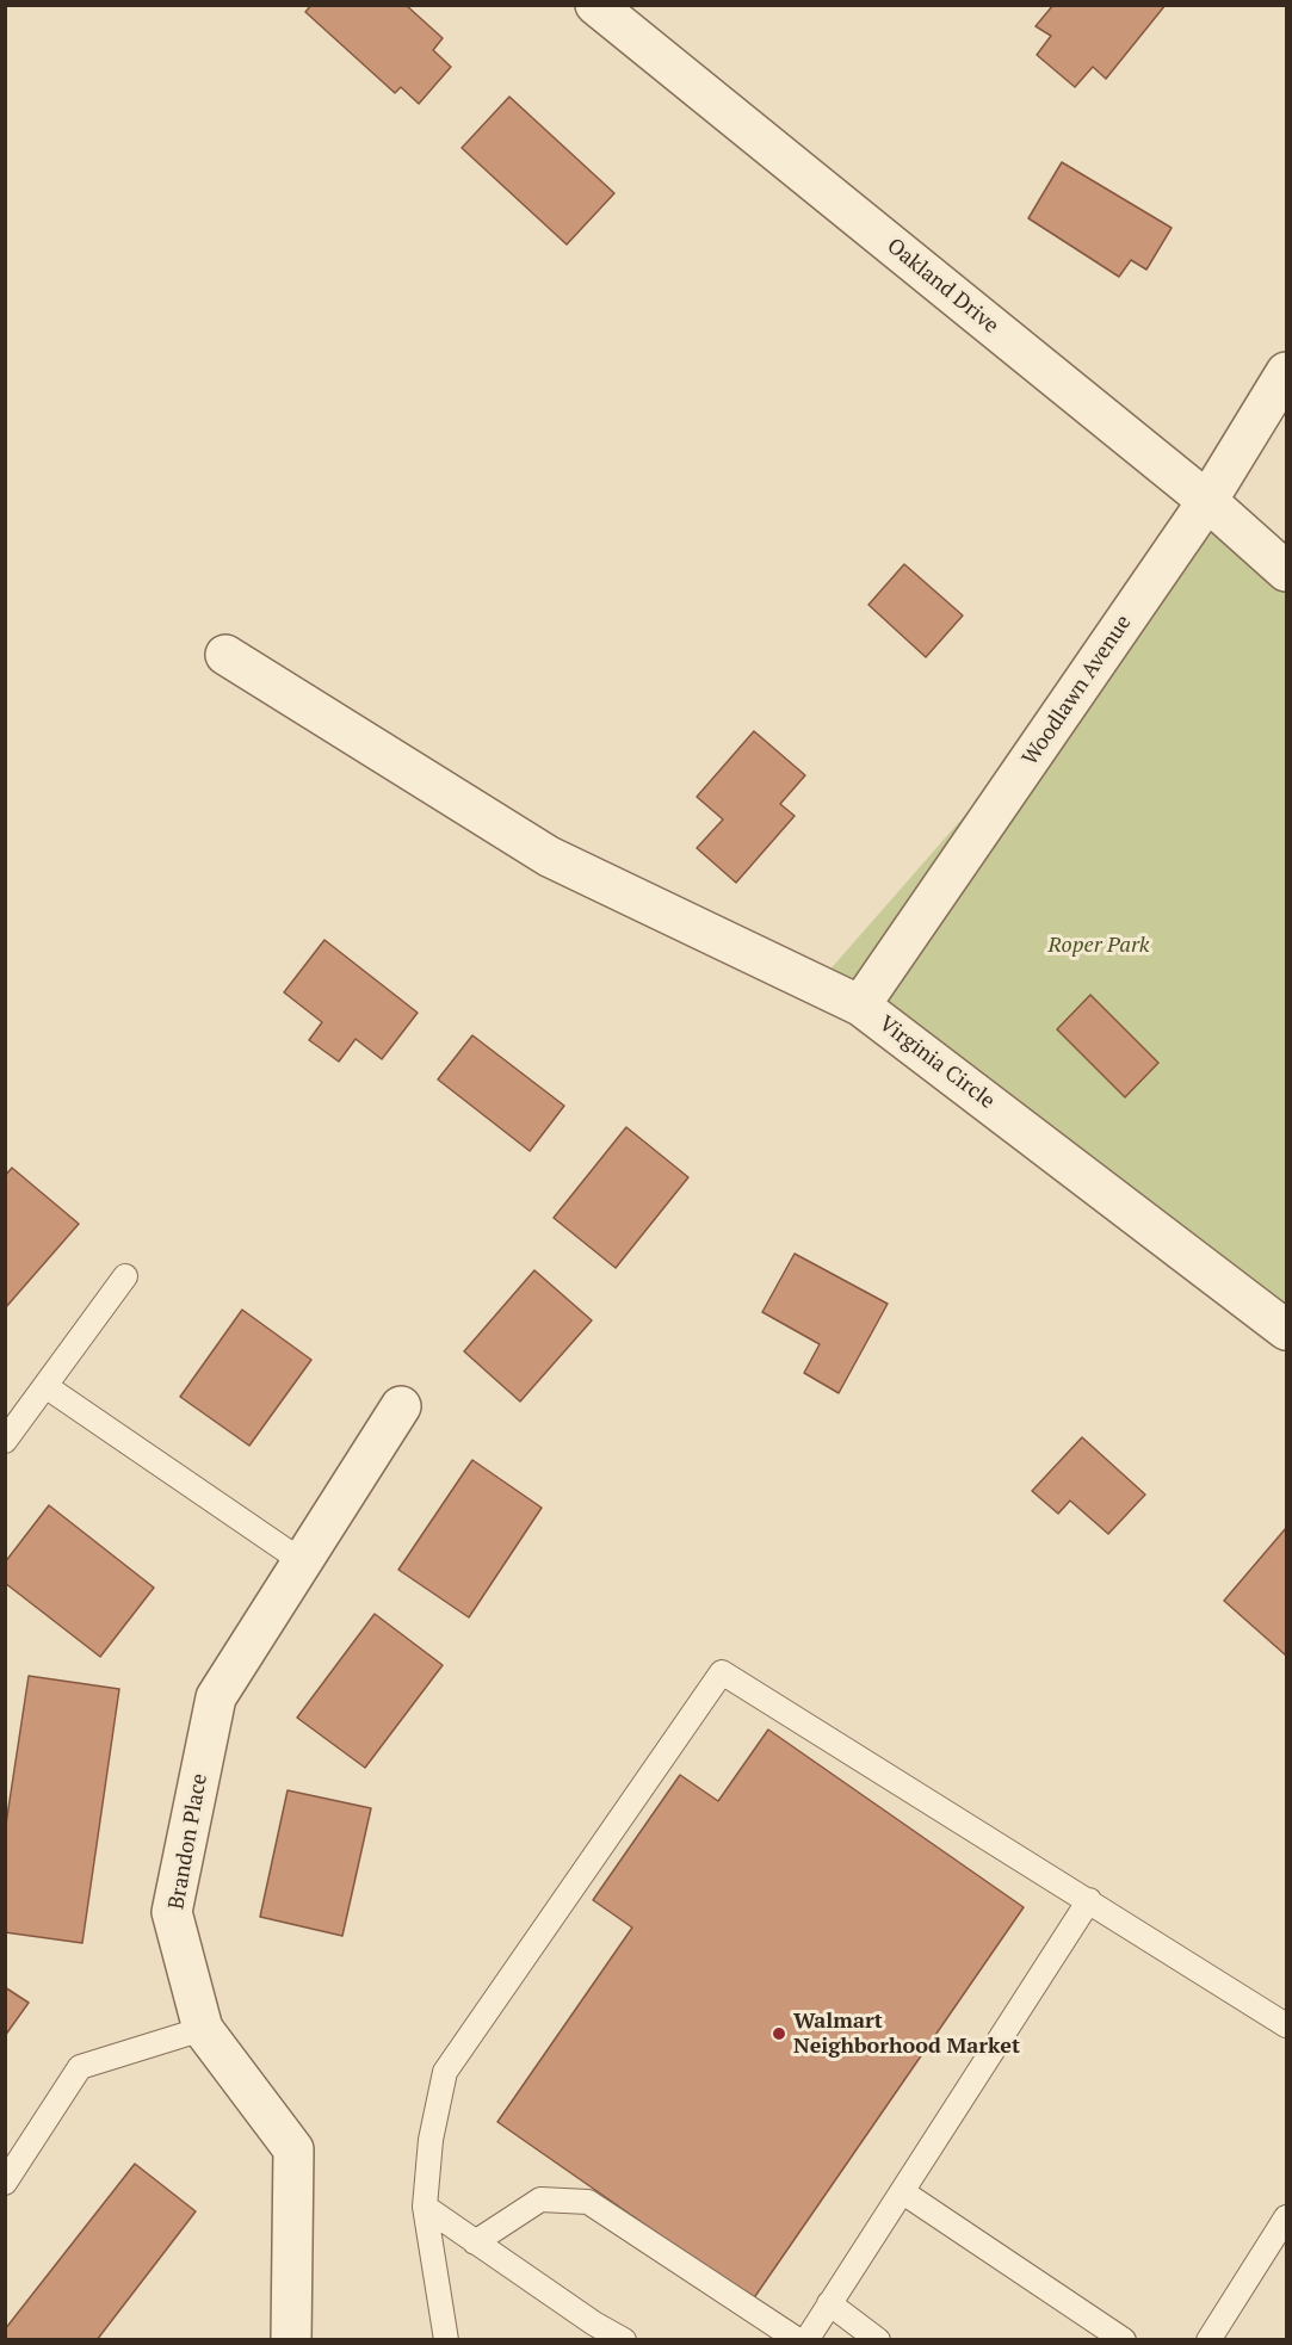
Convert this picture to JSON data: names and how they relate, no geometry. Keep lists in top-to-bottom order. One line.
{"streets":{"street":["Oakland Drive","Woodlawn Avenue","Virginia Circle","Brandon Place"]},"crossings":[["Oakland Drive","Woodlawn Avenue"],["Woodlawn Avenue","Virginia Circle"]],"parks":["Roper Park"],"places":["Walmart Neighborhood Market"]}
